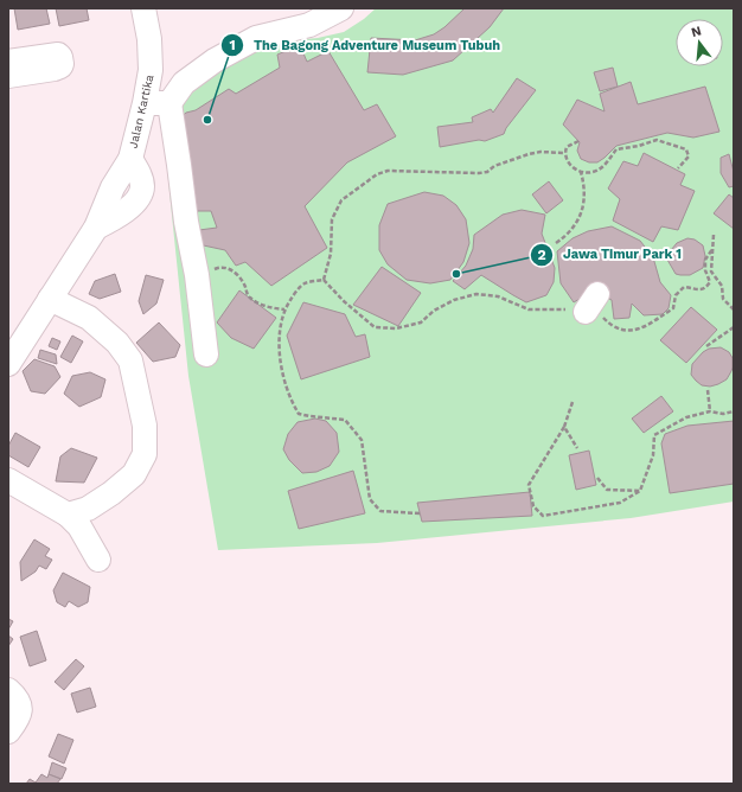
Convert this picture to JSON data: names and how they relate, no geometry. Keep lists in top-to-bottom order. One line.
{"streets":{"street":["Jalan Kartika"]},"places":["The Bagong Adventure Museum Tubuh","Jawa Timur Park 1"],"north":"top"}
